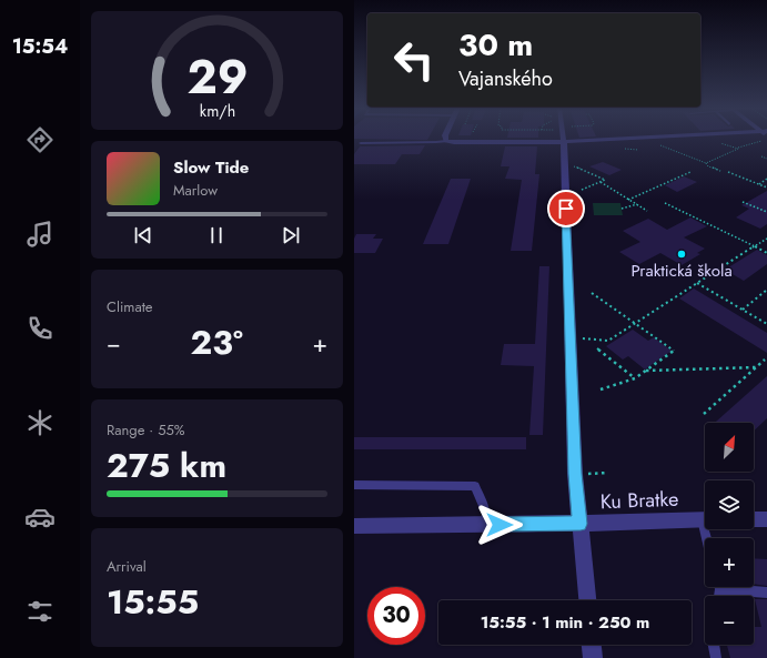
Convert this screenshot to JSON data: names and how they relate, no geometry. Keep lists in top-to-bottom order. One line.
{"streets":{"street":["Ku Bratke"]},"places":["Praktická škola"],"north":"top right","page":{"tabs":"15:54","turn":["30 m","Vajanského"],"song":["Slow Tide","Marlow"],"tile":["Climate",["Range · 55%","275 km"],["Arrival","15:55"]],"heat":["−","23°","+"],"map_buttons":["+","−"],"limit":"30","trip":"15:55 · 1 min · 250 m","gauge":["29","km/h"]}}
